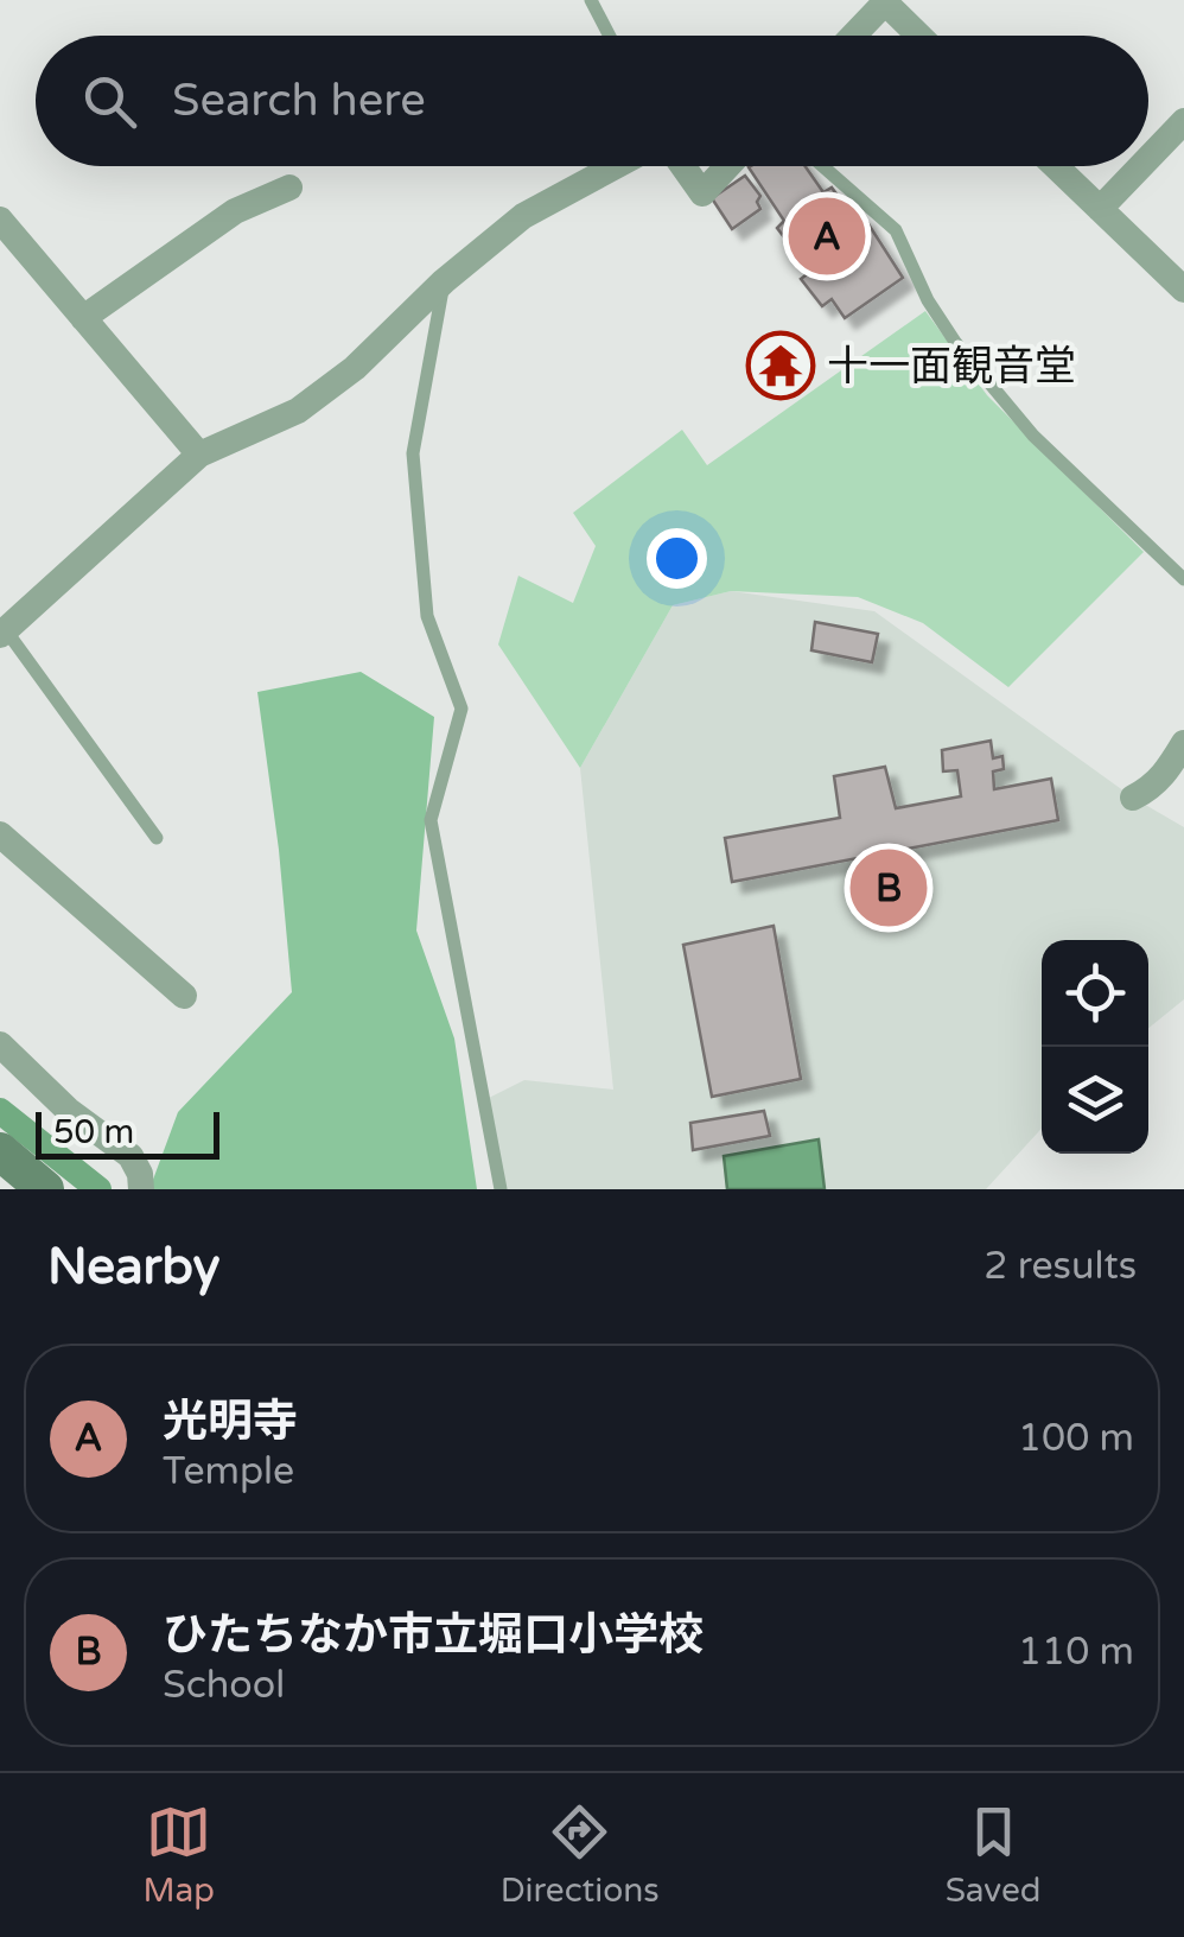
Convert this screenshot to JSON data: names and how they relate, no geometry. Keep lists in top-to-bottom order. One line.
{"places":{"temple":["十一面観音堂"]},"scale_bar":"50 m","page":{"search":"Search here","pins":["A","B"],"scale":"50 m","heading":["Nearby","2 results"],"list":[{"mark":"A","name":"光明寺","note":"Temple","value":"100 m"},{"mark":"B","name":"ひたちなか市立堀口小学校","note":"School","value":"110 m"}],"nav":["Map","Directions","Saved"]}}
